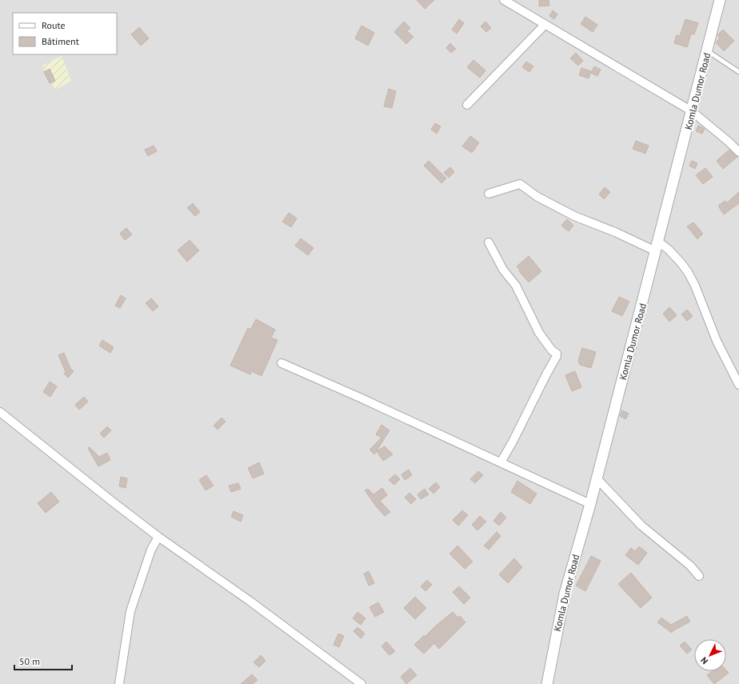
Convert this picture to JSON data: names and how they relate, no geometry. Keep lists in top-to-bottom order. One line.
{"streets":{"street":["Komla Dumor Road"]},"legend":["Route","Bâtiment"],"scale_bar":"50 m","north":"bottom left"}
